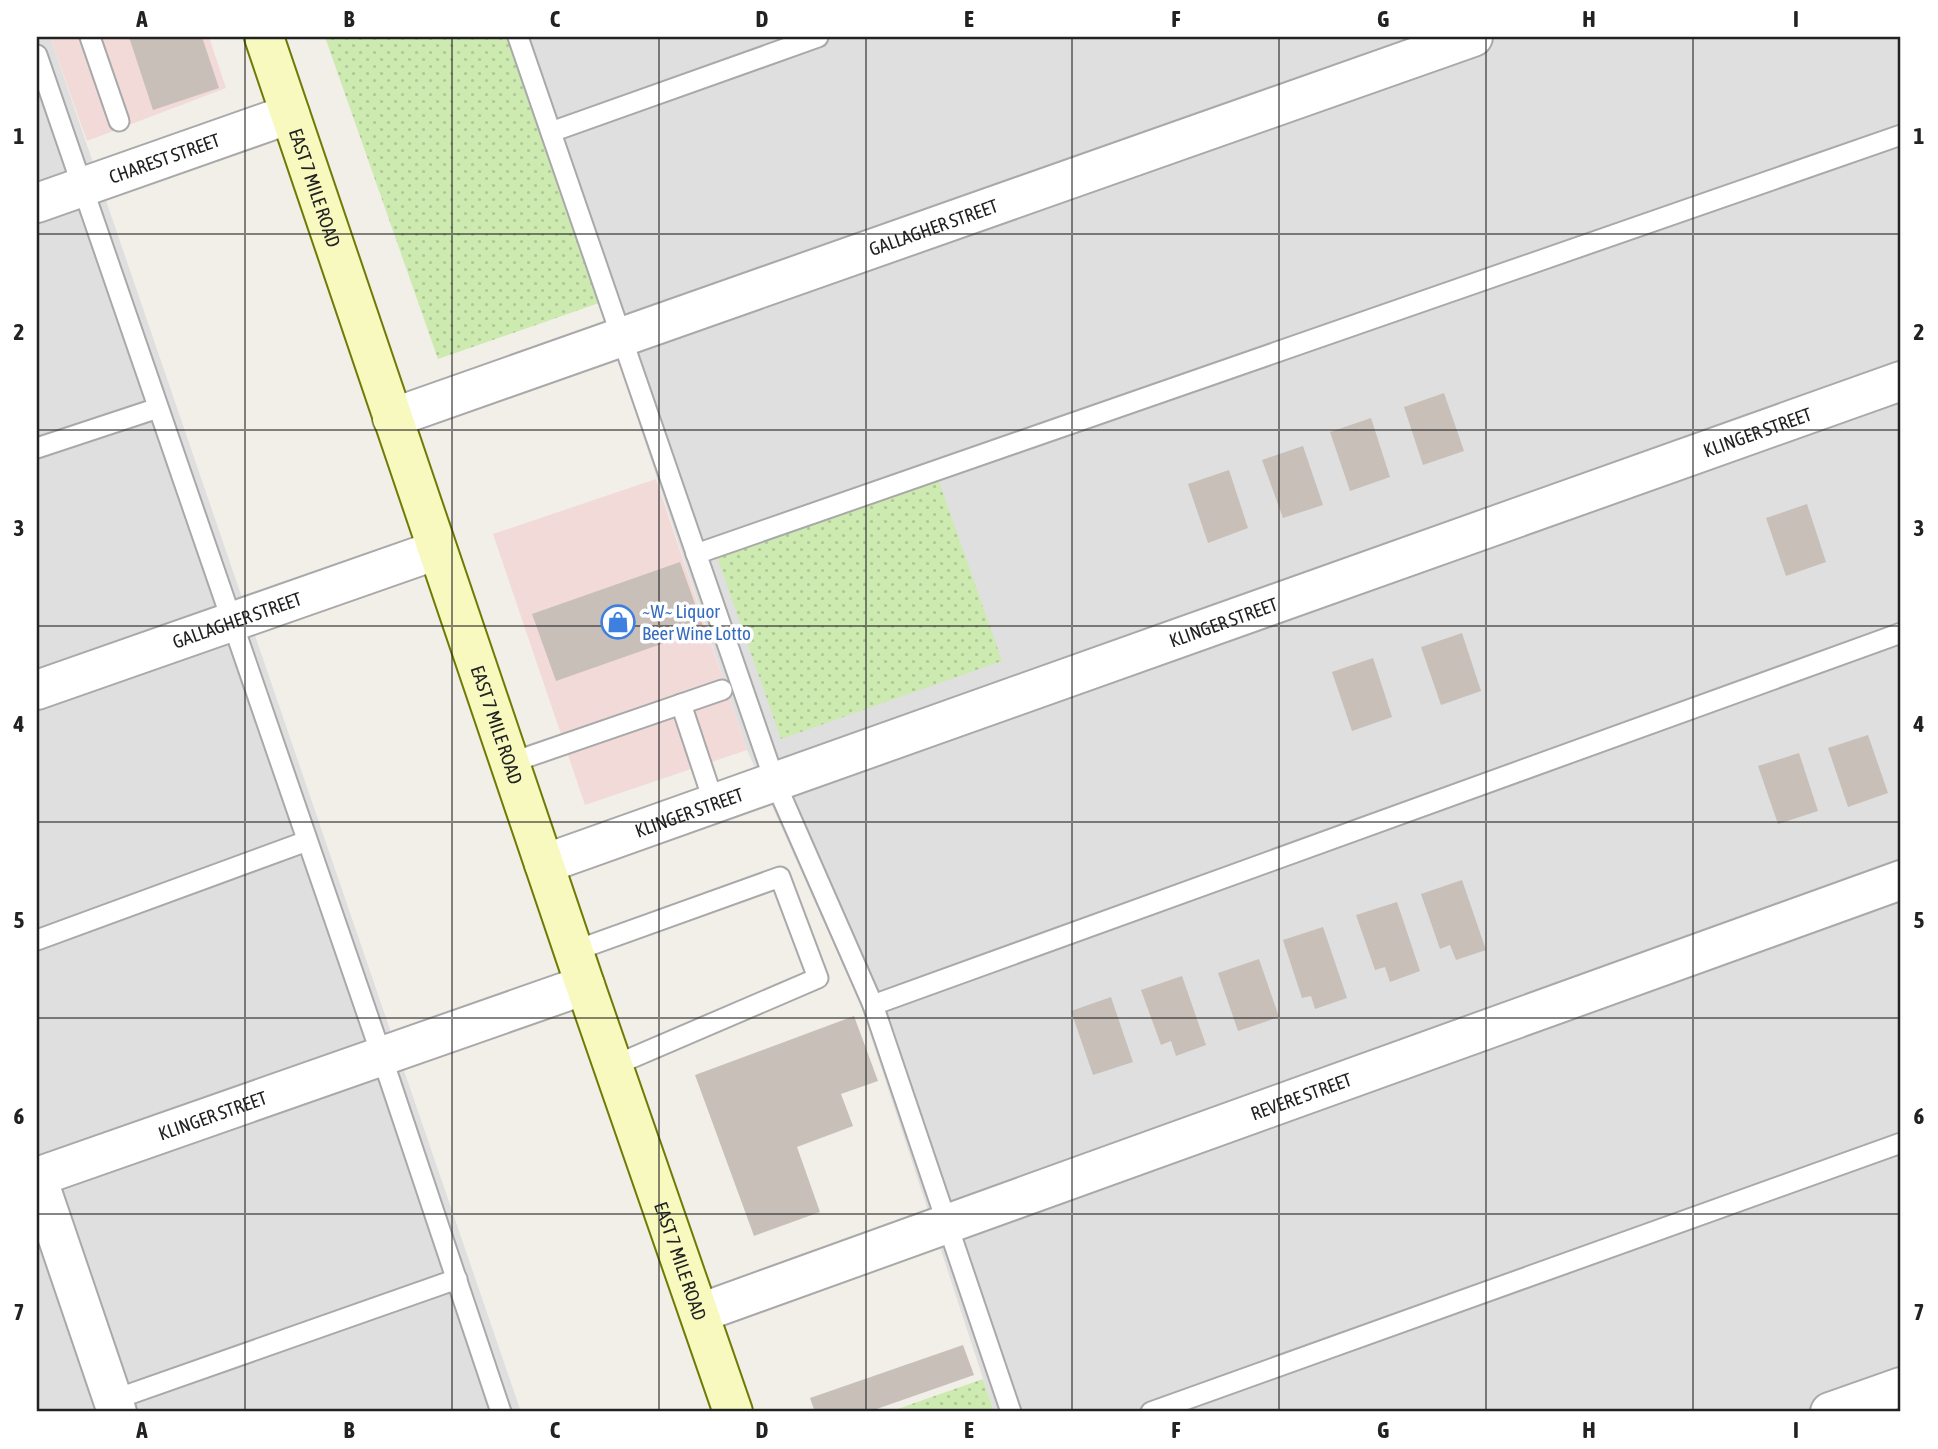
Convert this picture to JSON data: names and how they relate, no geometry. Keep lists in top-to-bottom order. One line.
{"streets":{"street":["CHAREST STREET","EAST 7 MILE ROAD","GALLAGHER STREET","KLINGER STREET","REVERE STREET"]},"crossings":[["CHAREST STREET","EAST 7 MILE ROAD"],["EAST 7 MILE ROAD","GALLAGHER STREET"],["EAST 7 MILE ROAD","KLINGER STREET"],["EAST 7 MILE ROAD","REVERE STREET"]],"places":{"shop":["~W~ Liquor Beer Wine Lotto"]},"grid":{"columns":["A","B","C","D","E","F","G","H","I"],"rows":["1","2","3","4","5","6","7"]}}
